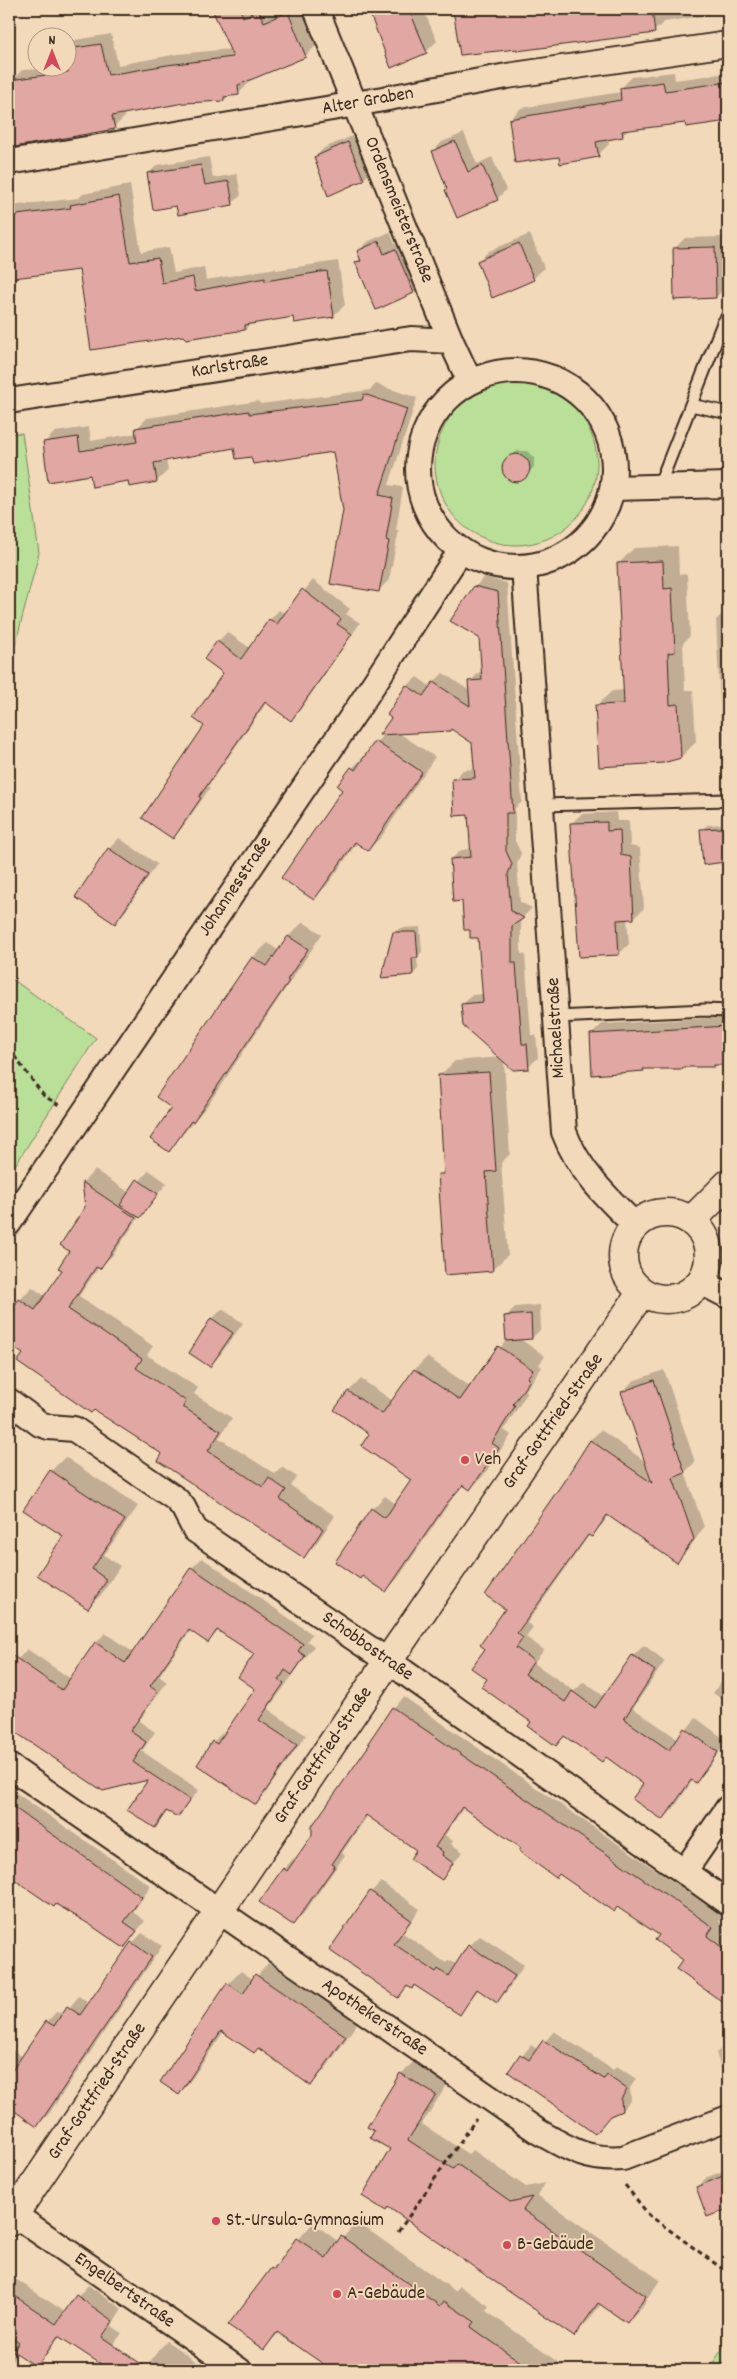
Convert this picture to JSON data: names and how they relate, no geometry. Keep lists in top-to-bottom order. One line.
{"streets":{"street":["Alter Graben","Ordensmeisterstraße","Karlstraße","Johannesstraße","Michaelstraße","Graf-Gottfried-Straße","Schobbostraße","Apothekerstraße","Engelbertstraße"]},"crossings":[["Alter Graben","Ordensmeisterstraße"],["Ordensmeisterstraße","Karlstraße"],["Michaelstraße","Graf-Gottfried-Straße"],["Graf-Gottfried-Straße","Schobbostraße"],["Graf-Gottfried-Straße","Apothekerstraße"],["Graf-Gottfried-Straße","Engelbertstraße"]],"places":["Veh","St.-Ursula-Gymnasium","B-Gebäude","A-Gebäude"],"north":"top"}
